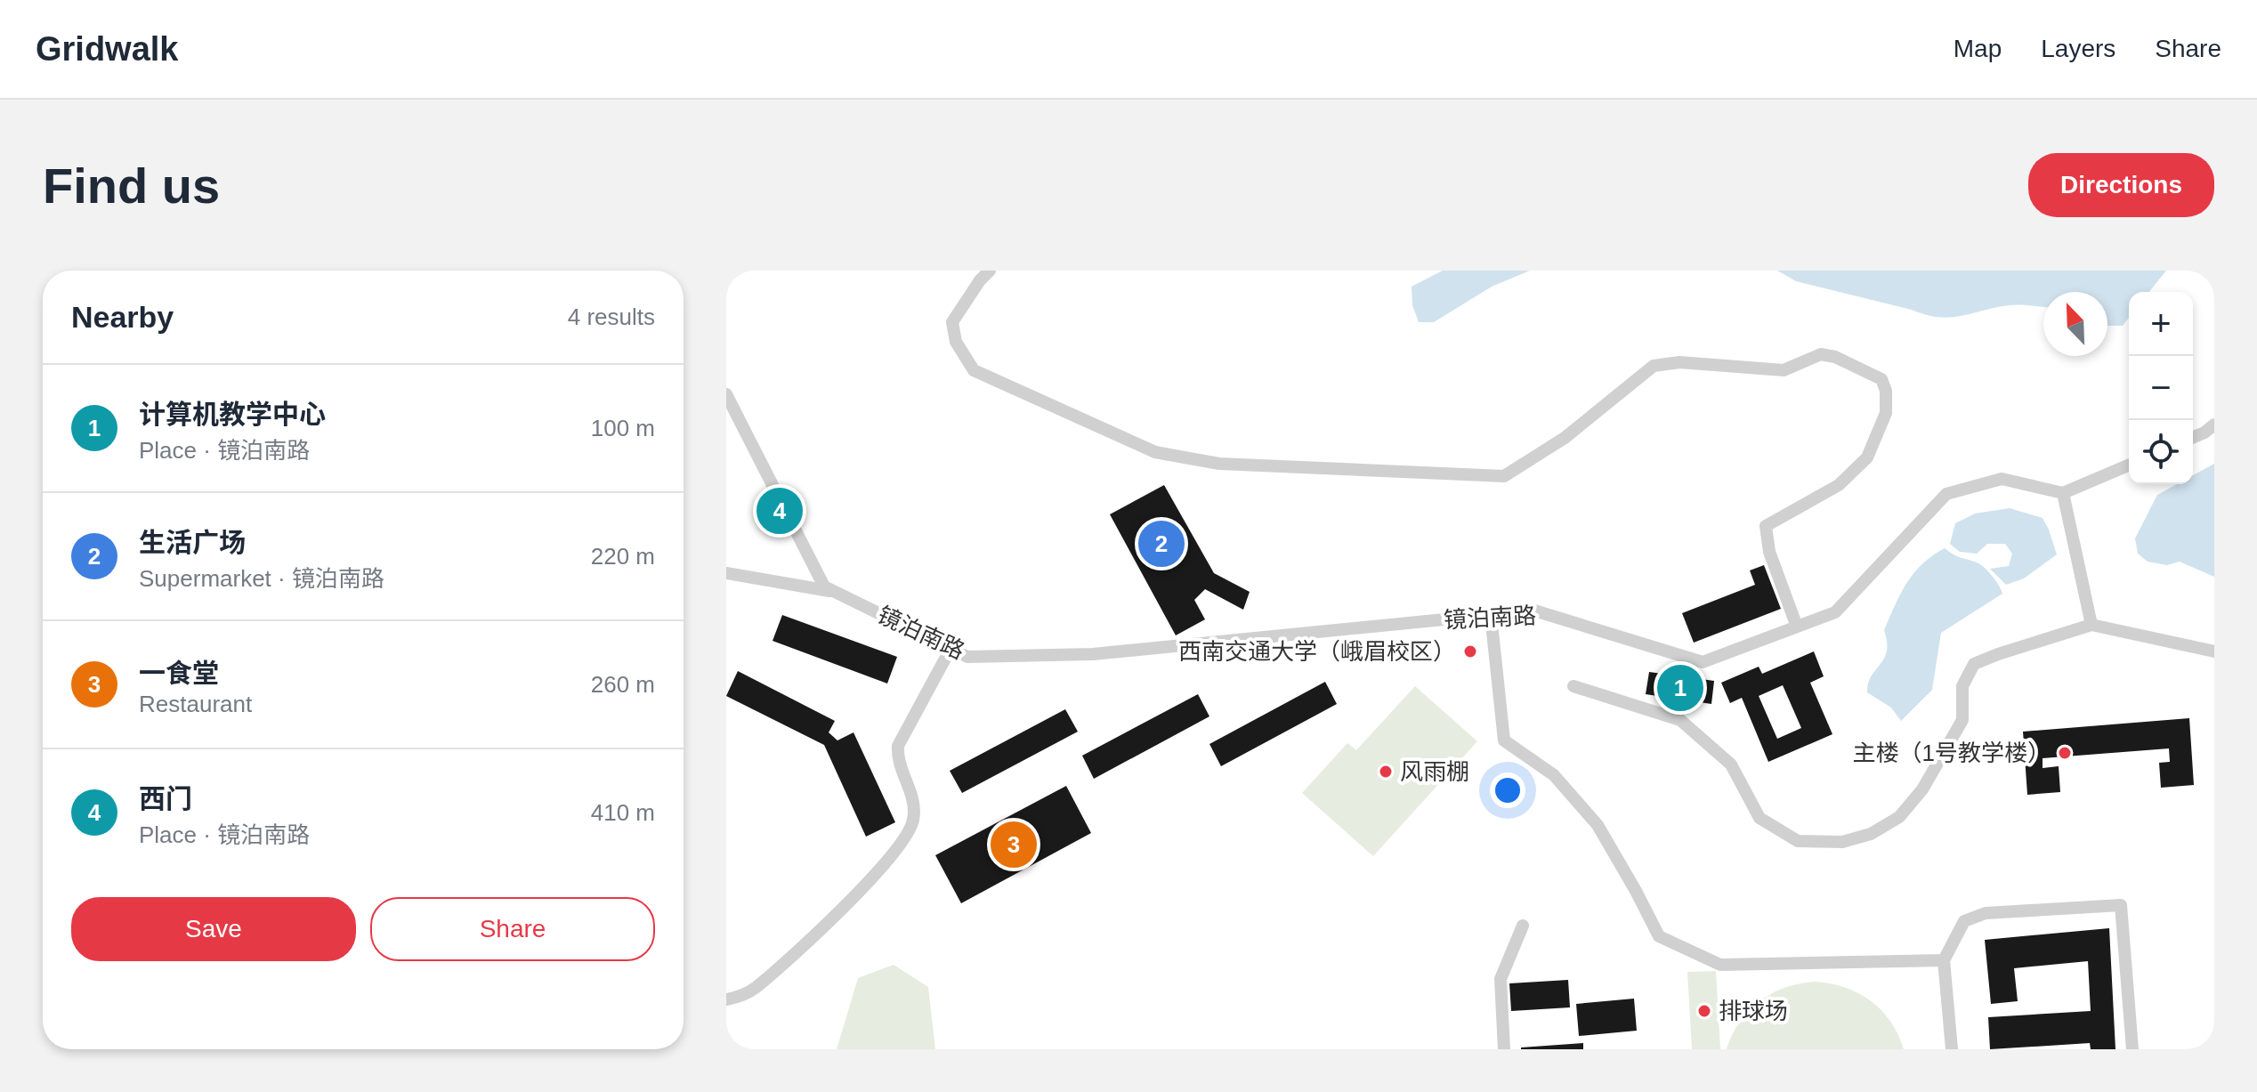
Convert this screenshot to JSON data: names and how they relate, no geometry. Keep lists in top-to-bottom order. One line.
{"streets":{"street":["镜泊南路"]},"places":["西南交通大学（峨眉校区）","主楼（1号教学楼）","风雨棚","排球场"],"north":"top left","page":{"header":"Gridwalk","nav":["Map","Layers","Share"],"buttons":["Directions",["Save","Share"]],"title":"Find us","heading":["Nearby","4 results"],"map_buttons":["+","−"],"list":[{"mark":"1","name":"计算机教学中心","note":"Place · 镜泊南路","value":"100 m"},{"mark":"2","name":"生活广场","note":"Supermarket · 镜泊南路","value":"220 m"},{"mark":"3","name":"一食堂","note":"Restaurant","value":"260 m"},{"mark":"4","name":"西门","note":"Place · 镜泊南路","value":"410 m"}],"pins":["4","2","1","3"]}}
